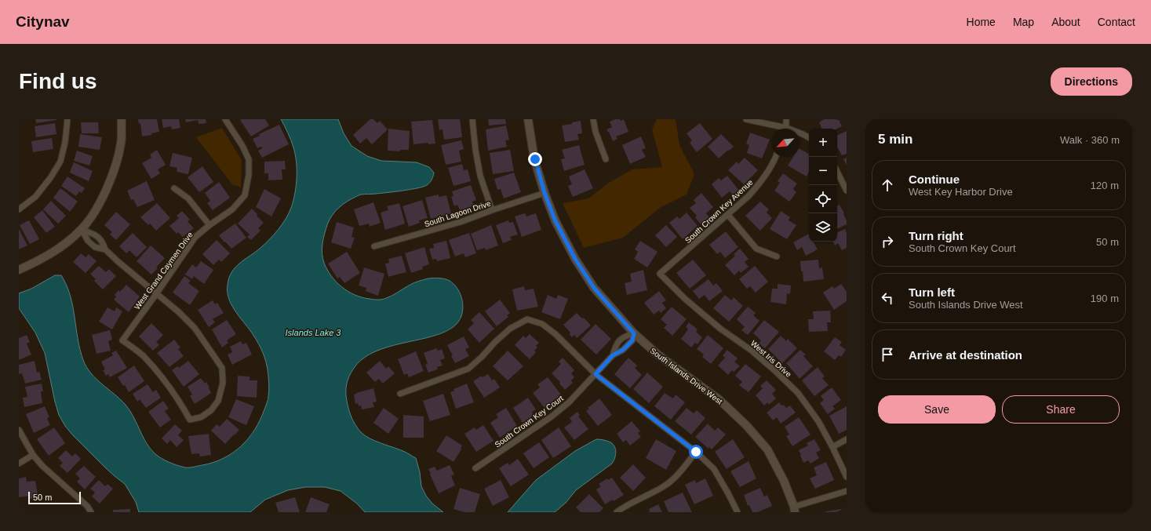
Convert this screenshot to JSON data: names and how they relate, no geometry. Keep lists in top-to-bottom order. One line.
{"streets":{"street":["South Crown Key Avenue","South Lagoon Drive","West Grand Caymen Drive","West Iris Drive","South Islands Drive West","South Crown Key Court"]},"crossings":[["South Crown Key Avenue","West Iris Drive"],["South Lagoon Drive","South Islands Drive West"],["South Islands Drive West","South Crown Key Court"]],"water":["Islands Lake 3"],"scale_bar":"50 m","north":"bottom left","page":{"header":"Citynav","nav":["Home","Map","About","Contact"],"buttons":["Directions",["Save","Share"]],"title":"Find us","heading":["5 min","Walk · 360 m"],"map_buttons":["+","−"],"list":[["Continue","West Key Harbor Drive","120 m"],["Turn right","South Crown Key Court","50 m"],["Turn left","South Islands Drive West","190 m"],"Arrive at destination"],"scale":"50 m"}}
